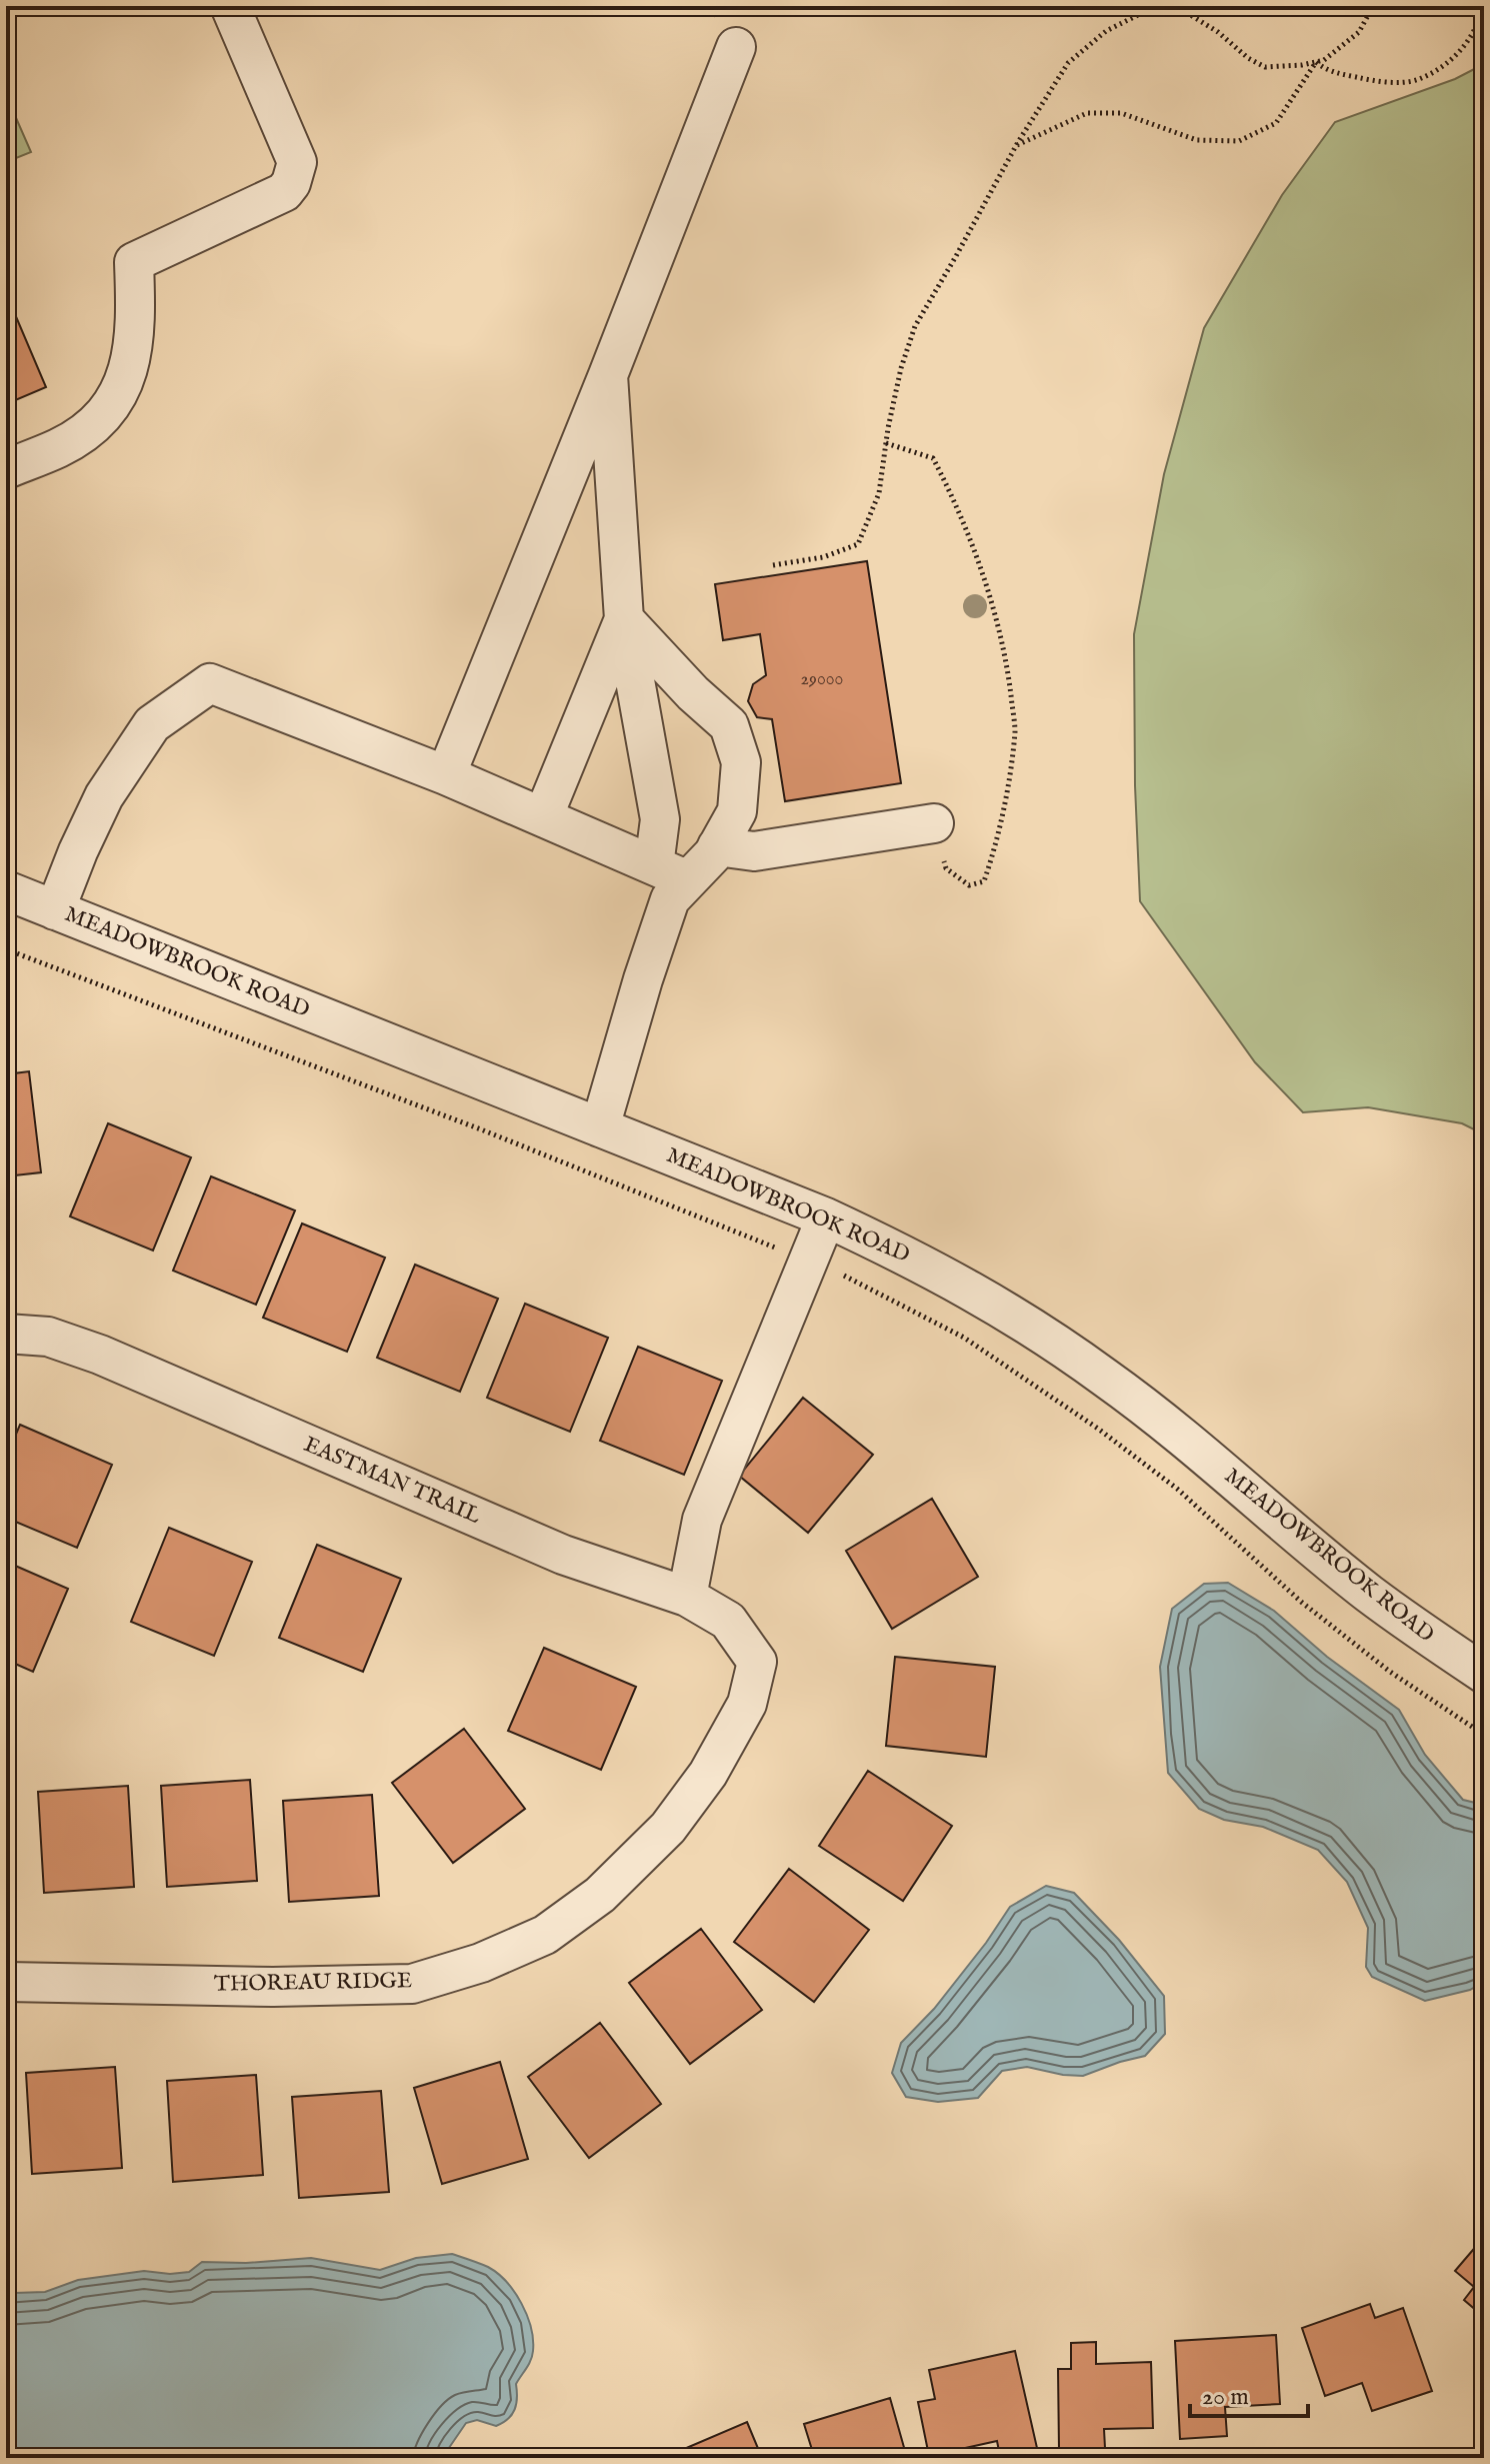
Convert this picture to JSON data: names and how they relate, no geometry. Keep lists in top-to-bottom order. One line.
{"streets":{"street":["MEADOWBROOK ROAD","EASTMAN TRAIL","THOREAU RIDGE"]},"crossings":[["EASTMAN TRAIL","THOREAU RIDGE"]],"house_numbers":["29000"],"scale_bar":"20 m"}
